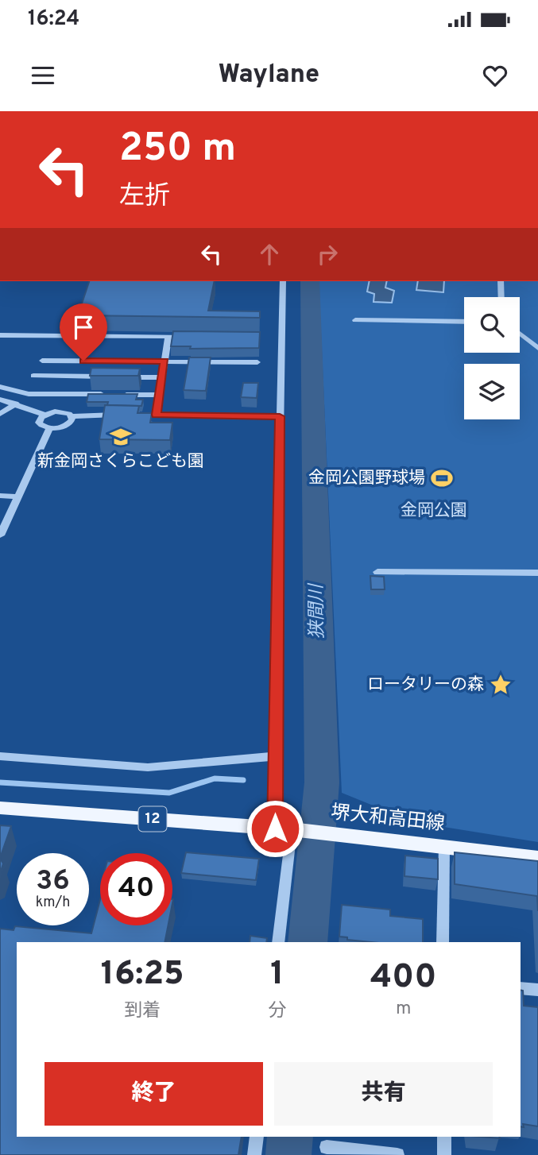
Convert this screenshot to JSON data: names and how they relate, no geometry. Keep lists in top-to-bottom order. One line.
{"streets":{"main road":["12","堺大和高田線"]},"water":["狭間川"],"parks":["金岡公園"],"places":{"school or university":["新金岡さくらこども園"],"sports":["金岡公園野球場"],"place":["ロータリーの森"]},"page":{"status":"16:24","header":"Waylane","turn":["250 m","左折"],"speed":"36 km/h","limit":"40","eta":["16:25","到着","1","分","400","m"],"buttons":["終了","共有"]}}
